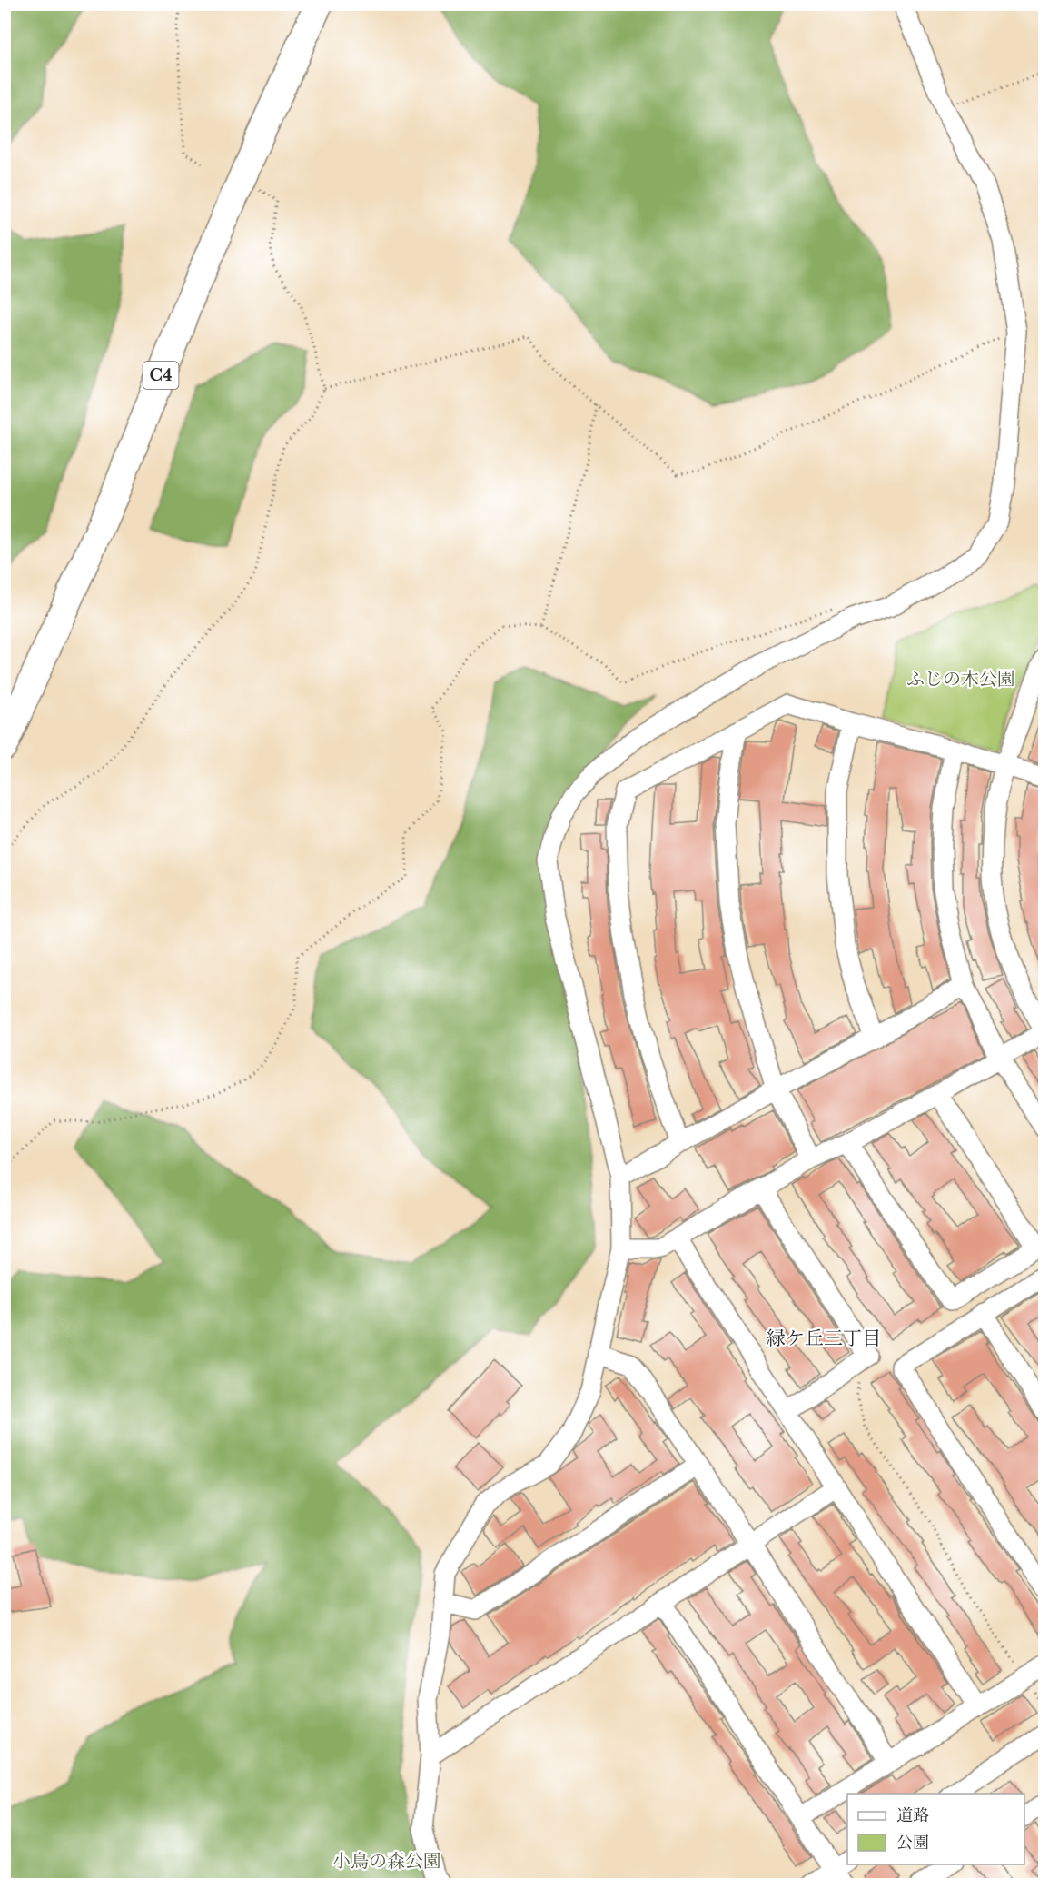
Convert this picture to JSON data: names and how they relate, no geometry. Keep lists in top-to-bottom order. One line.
{"streets":{"highway":["C4"]},"districts":["緑ケ丘三丁目"],"parks":["ふじの木公園","小鳥の森公園"],"legend":["道路","公園"]}
